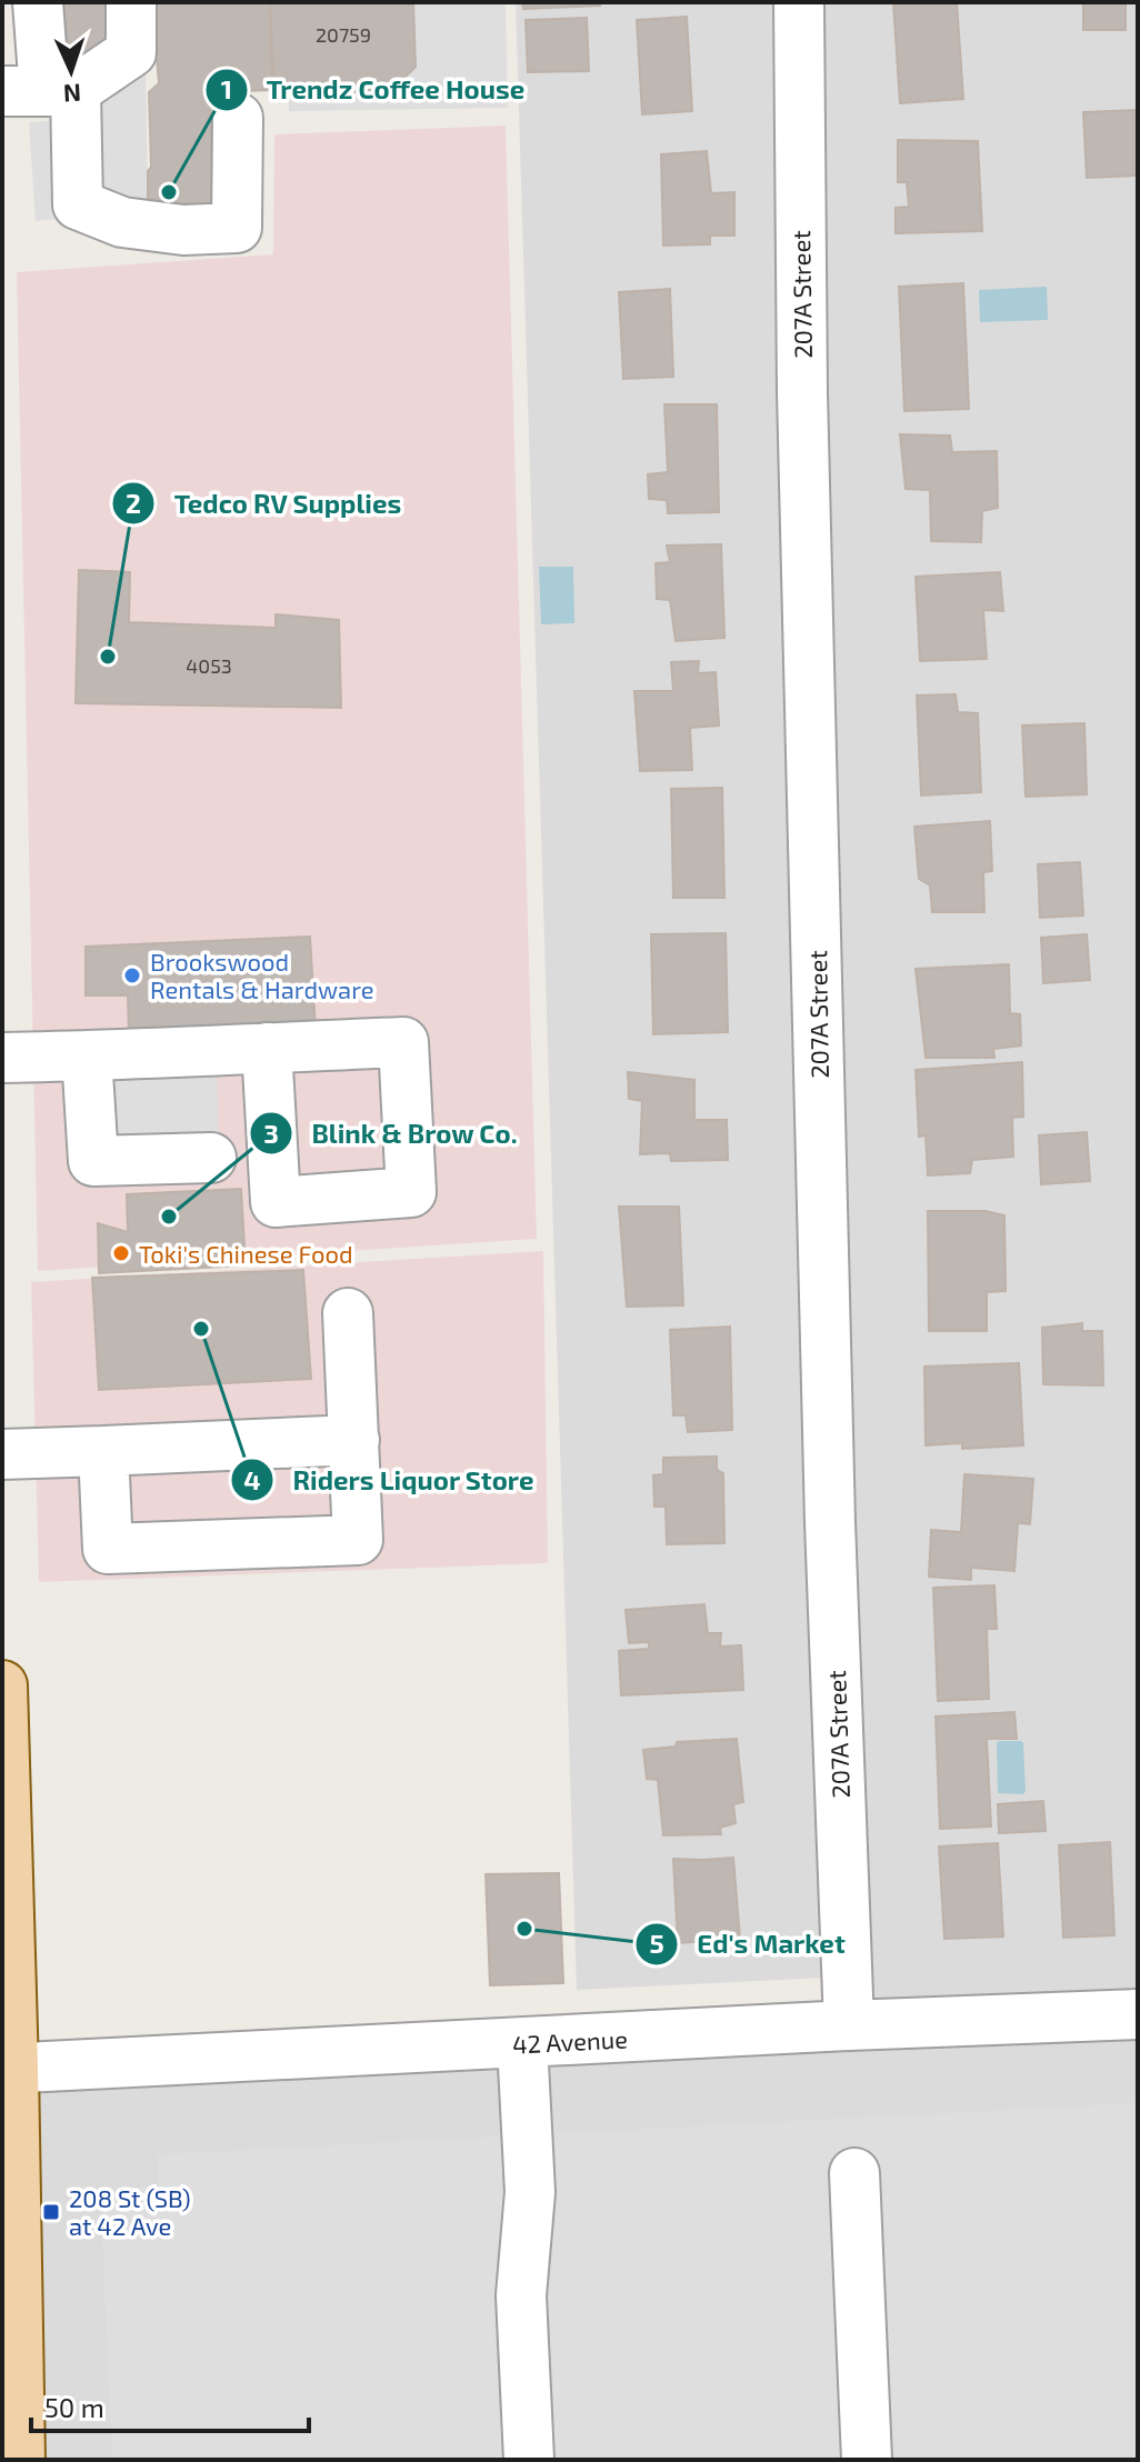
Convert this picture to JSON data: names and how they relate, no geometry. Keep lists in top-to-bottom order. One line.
{"streets":{"street":["207A Street","42 Avenue"]},"crossings":[["207A Street","42 Avenue"]],"places":{"other":["Trendz Coffee House","Tedco RV Supplies","Brookswood Rentals & Hardware","Blink & Brow Co.","Toki's Chinese Food","Riders Liquor Store","Ed's Market"],"transit":["208 St (SB) at 42 Ave"]},"house_numbers":["20759","4053"],"scale_bar":"50 m","north":"bottom"}
